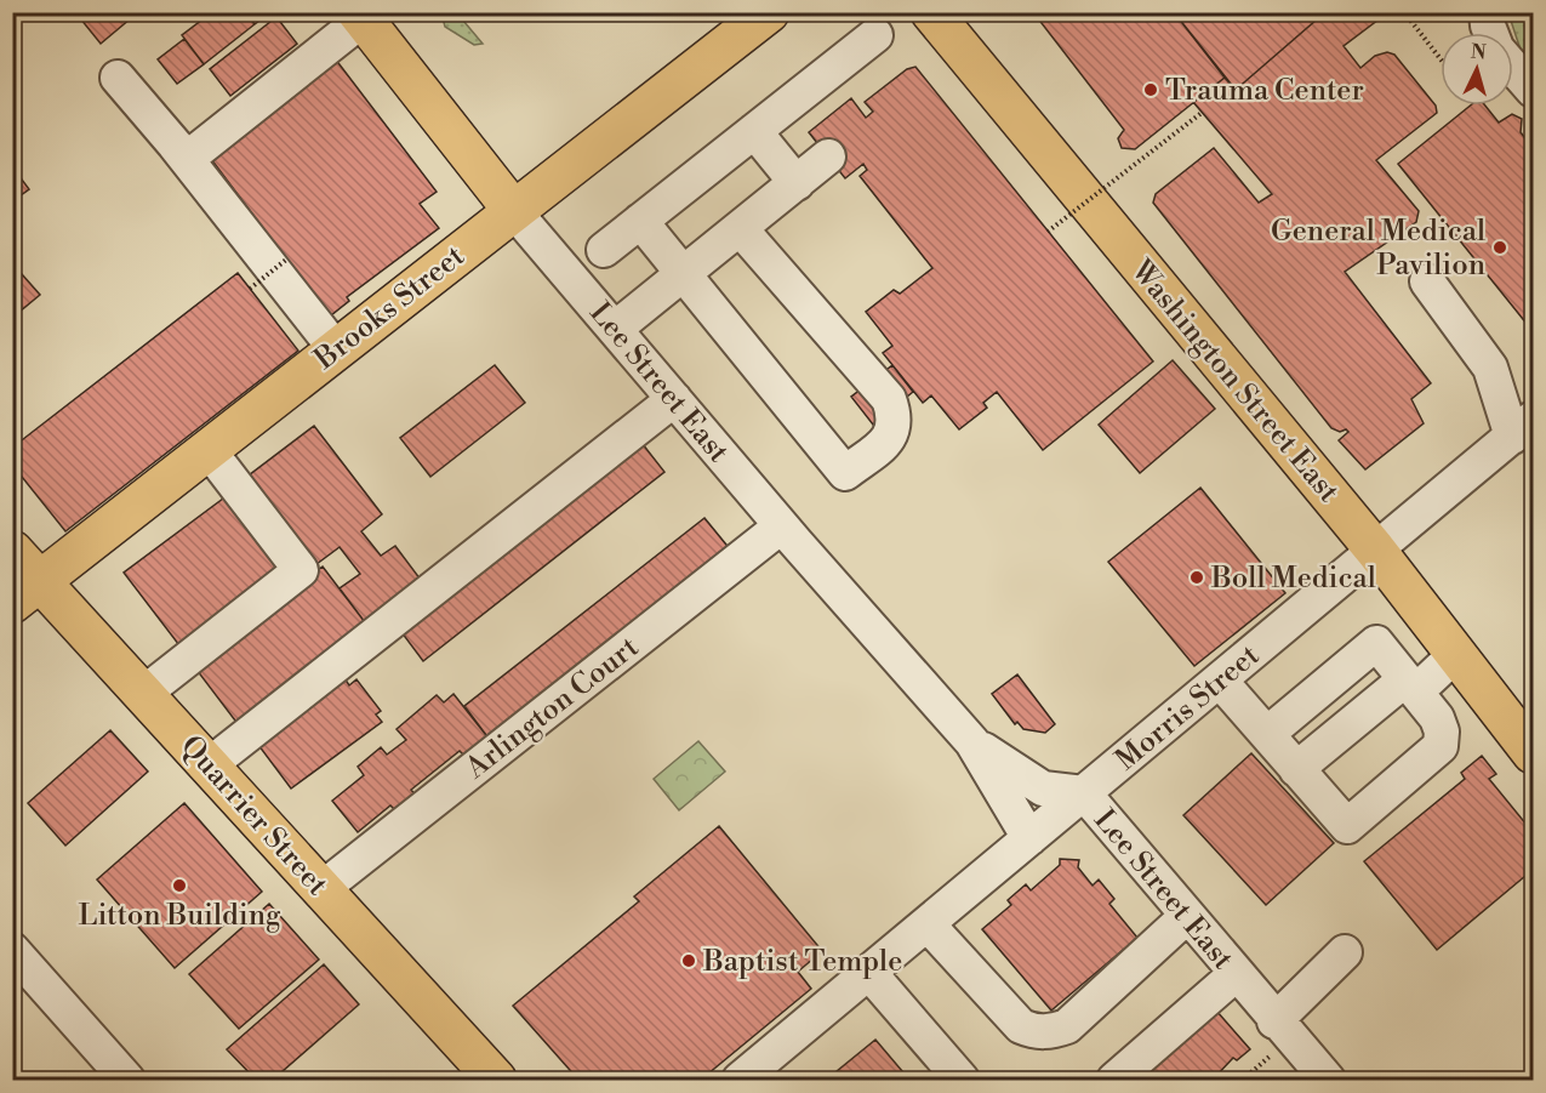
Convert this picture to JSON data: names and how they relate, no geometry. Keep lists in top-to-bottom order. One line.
{"streets":{"main road":["Brooks Street","Washington Street East","Lee Street East","Quarrier Street"],"street":["Arlington Court","Morris Street"]},"crossings":[["Brooks Street","Lee Street East"],["Brooks Street","Quarrier Street"],["Washington Street East","Morris Street"],["Lee Street East","Arlington Court"],["Lee Street East","Morris Street"],["Arlington Court","Quarrier Street"]],"places":["Trauma Center","General Medical Pavilion","Boll Medical","Litton Building","Baptist Temple"],"north":"top"}
